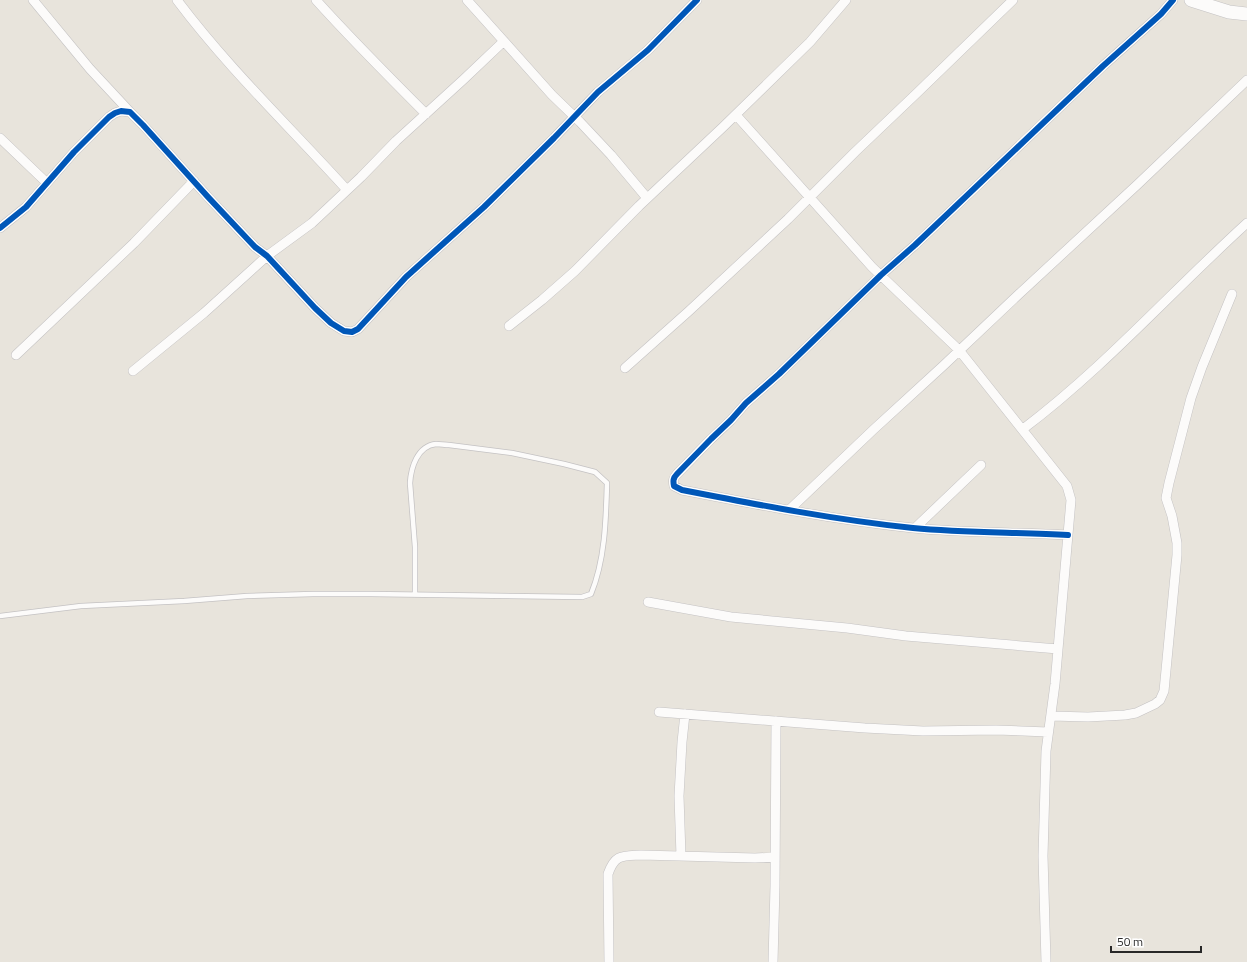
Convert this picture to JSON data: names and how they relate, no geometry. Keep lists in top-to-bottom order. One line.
{"scale_bar":"50 m"}
